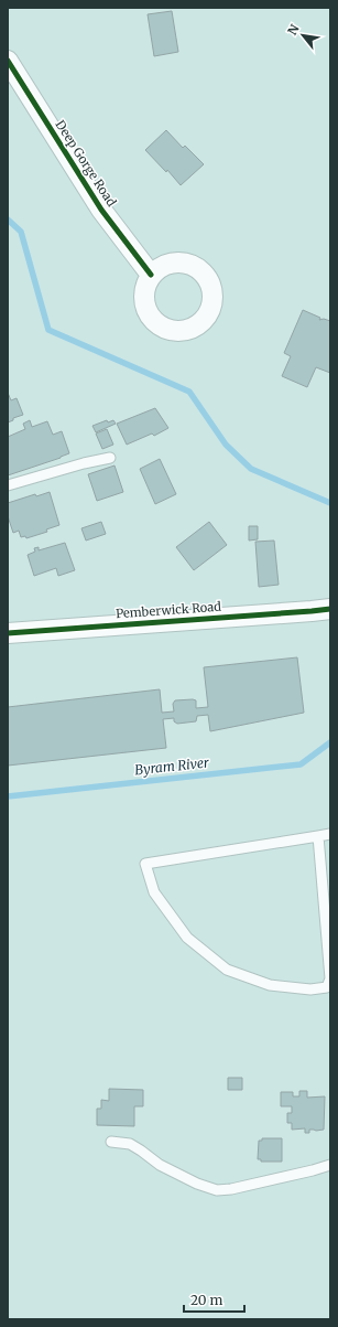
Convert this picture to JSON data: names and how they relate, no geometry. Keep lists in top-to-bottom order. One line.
{"streets":{"street":["Deep Gorge Road","Pemberwick Road"]},"water":["Byram River"],"scale_bar":"20 m","north":"top left"}
